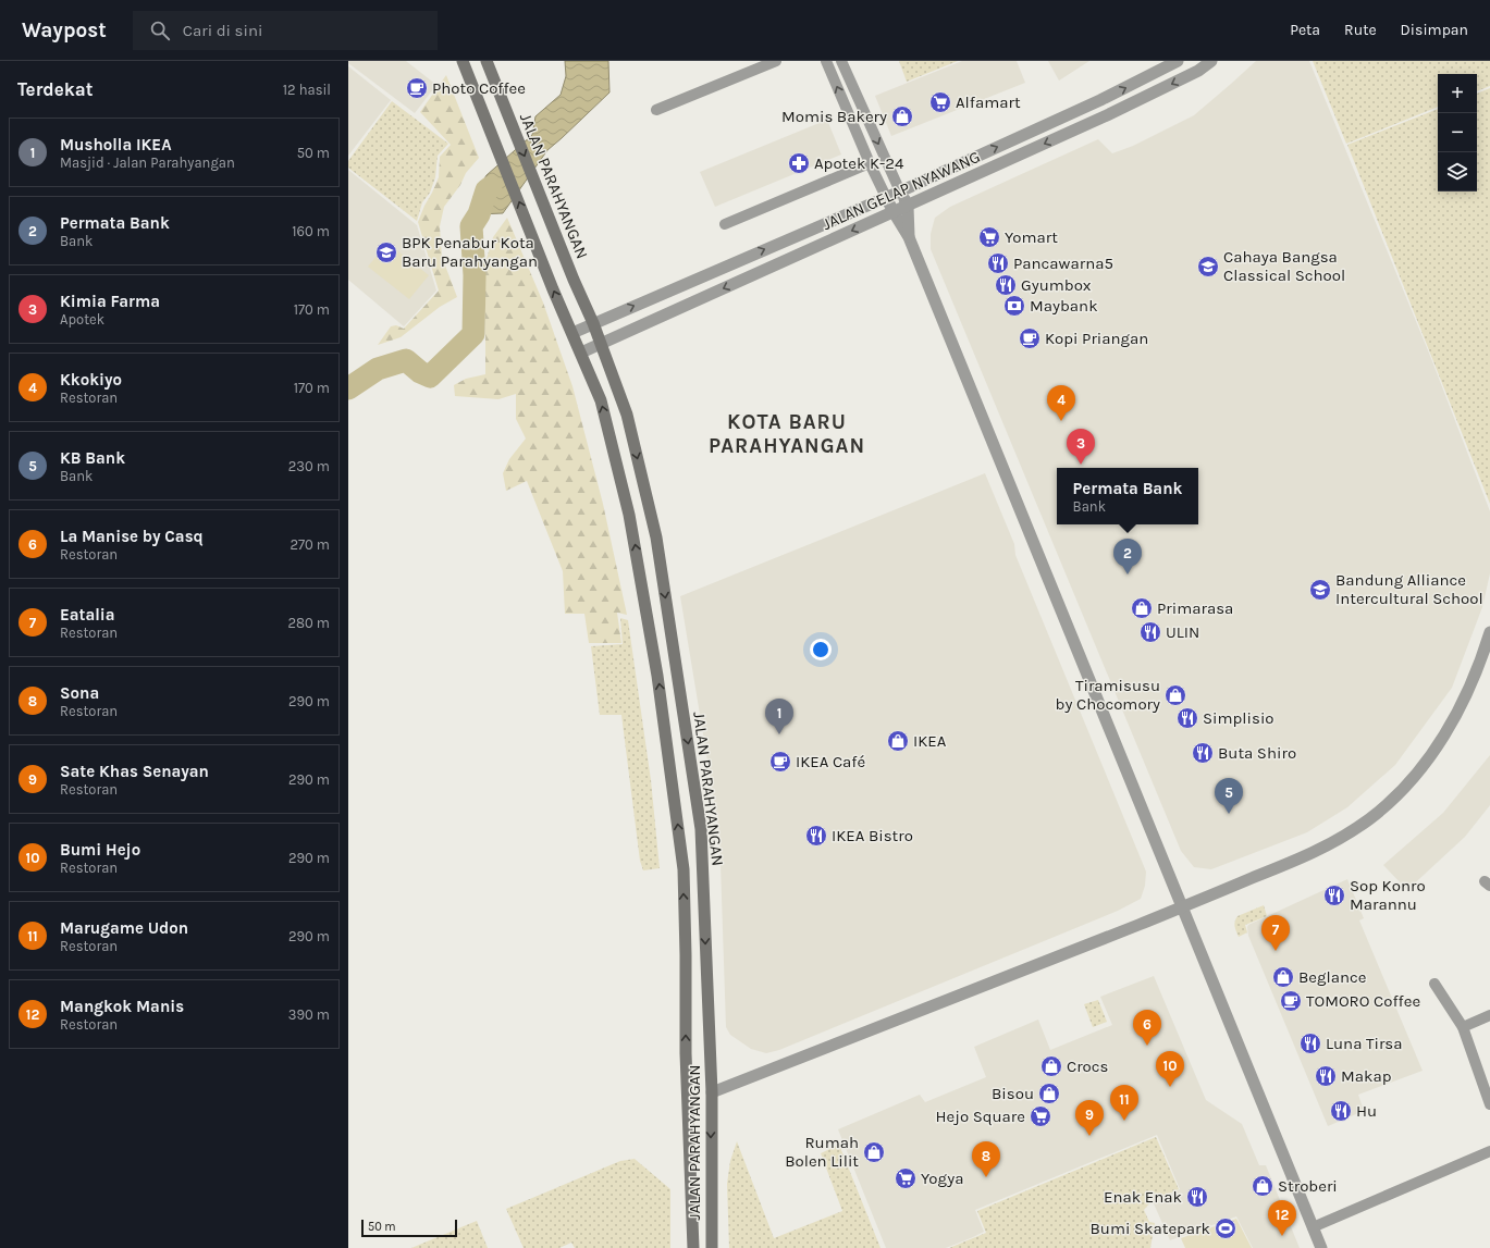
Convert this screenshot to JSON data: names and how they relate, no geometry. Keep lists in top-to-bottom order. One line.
{"streets":{"main road":["JALAN PARAHYANGAN"],"street":["JALAN GELAP NYAWANG"]},"crossings":[["JALAN PARAHYANGAN","JALAN GELAP NYAWANG"]],"districts":["KOTA BARU PARAHYANGAN"],"places":{"cafe":["Photo Coffee","Kopi Priangan","IKEA Café","TOMORO Coffee"],"supermarket":["Alfamart","Yomart","Hejo Square","Yogya"],"shop":["Momis Bakery","Primarasa","Tiramisusu by Chocomory","IKEA","Beglance","Crocs","Bisou","Rumah Bolen Lilit","Stroberi"],"pharmacy":["Apotek K-24"],"school or university":["BPK Penabur Kota Baru Parahyangan","Cahaya Bangsa Classical School","Bandung Alliance Intercultural School"],"restaurant":["Pancawarna5","Gyumbox","ULIN","Simplisio","Buta Shiro","IKEA Bistro","Sop Konro Marannu","Luna Tirsa","Makap","Hu","Enak Enak"],"bank":["Maybank"],"sports":["Bumi Skatepark"]},"scale_bar":"50 m","page":{"header":"Waypost","search":"Cari di sini","nav":["Peta","Rute","Disimpan"],"heading":["Terdekat","12 hasil"],"map_buttons":["+","−"],"list":[{"mark":"1","name":"Musholla IKEA","note":"Masjid · Jalan Parahyangan","value":"50 m"},{"mark":"2","name":"Permata Bank","note":"Bank","value":"160 m"},{"mark":"3","name":"Kimia Farma","note":"Apotek","value":"170 m"},{"mark":"4","name":"Kkokiyo","note":"Restoran","value":"170 m"},{"mark":"5","name":"KB Bank","note":"Bank","value":"230 m"},{"mark":"6","name":"La Manise by Casq","note":"Restoran","value":"270 m"},{"mark":"7","name":"Eatalia","note":"Restoran","value":"280 m"},{"mark":"8","name":"Sona","note":"Restoran","value":"290 m"},{"mark":"9","name":"Sate Khas Senayan","note":"Restoran","value":"290 m"},{"mark":"10","name":"Bumi Hejo","note":"Restoran","value":"290 m"},{"mark":"11","name":"Marugame Udon","note":"Restoran","value":"290 m"},{"mark":"12","name":"Mangkok Manis","note":"Restoran","value":"390 m"}],"pins":["4","3","2","1","5","7","6","10","11","9","8","12"],"popup":["Permata Bank","Bank"],"scale":"50 m"}}
